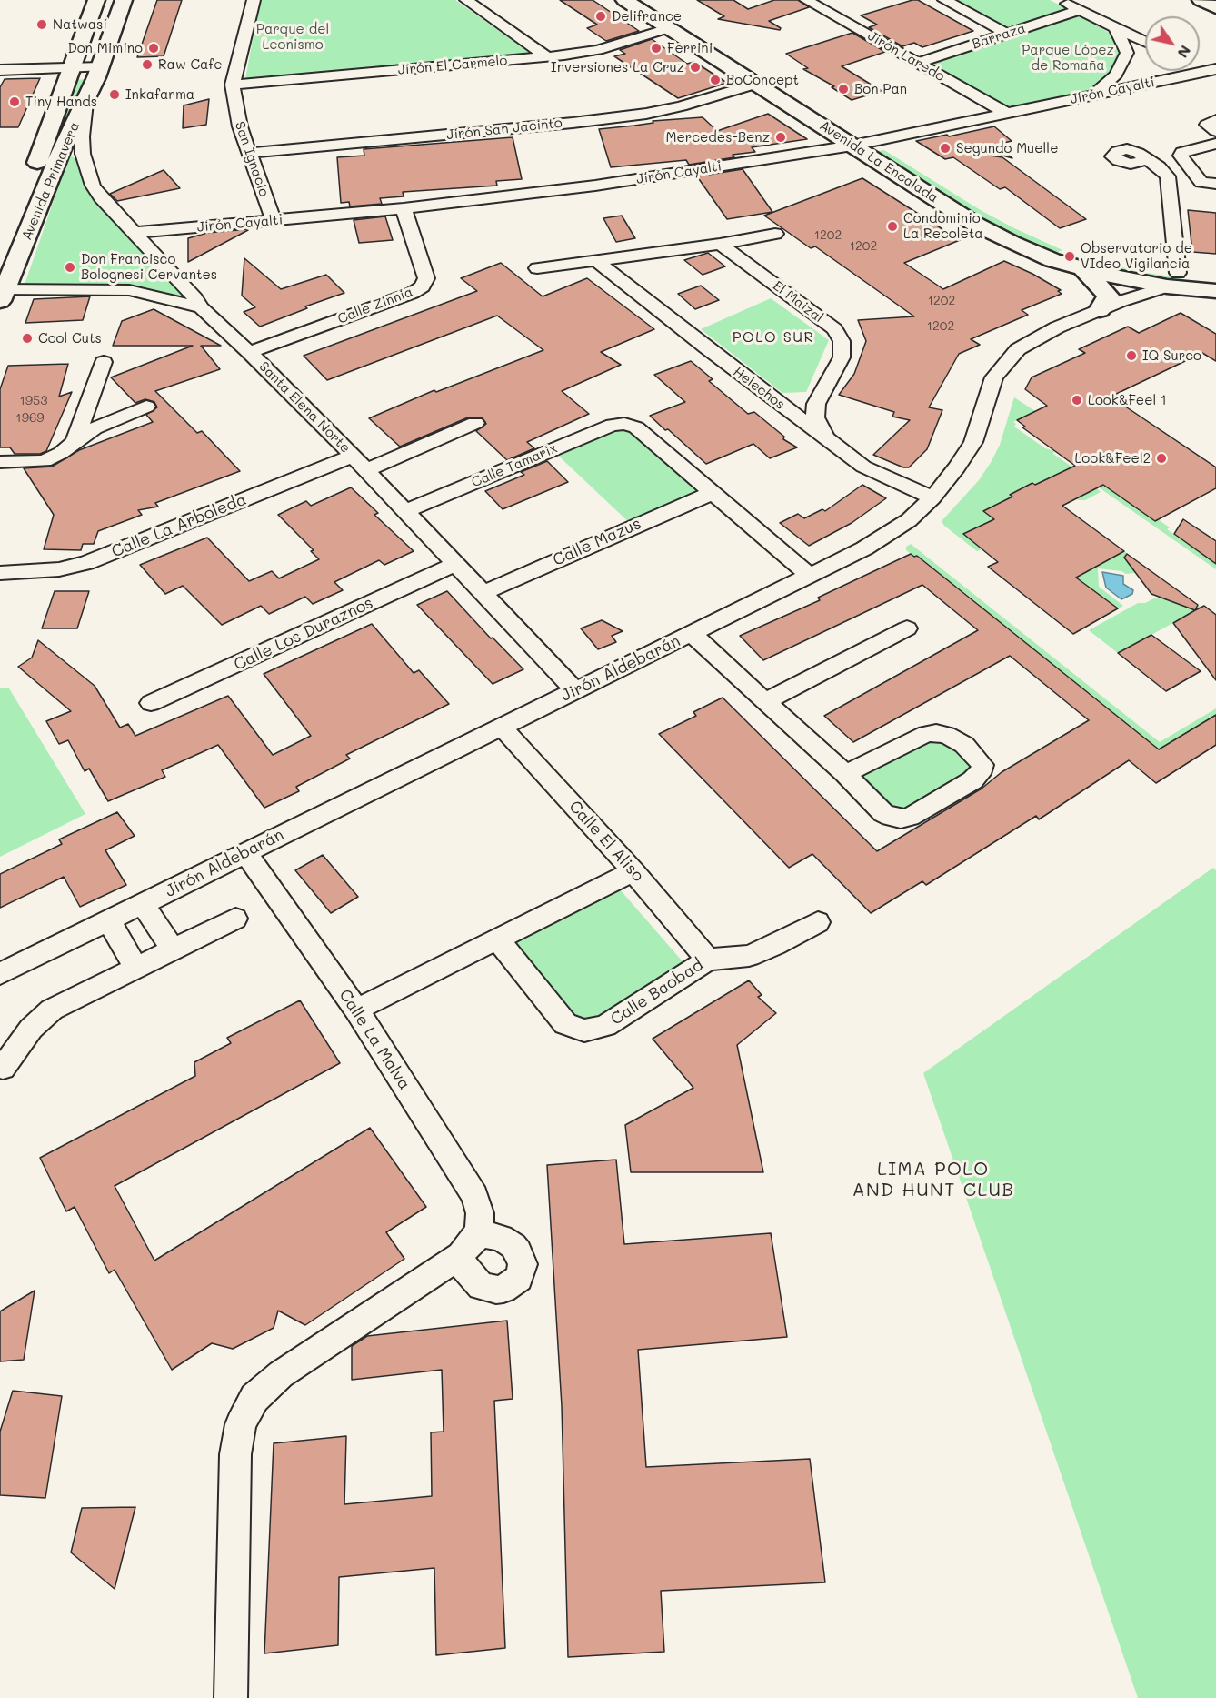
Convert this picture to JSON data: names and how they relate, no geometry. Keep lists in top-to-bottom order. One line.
{"streets":{"main road":["Avenida La Encalada","Avenida Primavera"],"street":["Barraza","Jirón Laredo","Jirón El Carmelo","Jirón Cayalti","Jirón San Jacinto","San Ignacio","El Maizal","Calle Zinnia","Helechos","Santa Elena Norte","Calle Tamarix","Calle La Arboleda","Calle Mazus","Calle Los Duraznos","Jirón Aldebarán","Calle El Aliso","Calle Baobad","Calle La Malva"]},"crossings":[["Barraza","Jirón Laredo"],["Jirón Laredo","Jirón Cayalti"],["Jirón El Carmelo","San Ignacio"],["Jirón El Carmelo","Avenida La Encalada"],["Jirón Cayalti","San Ignacio"],["Jirón Cayalti","Avenida La Encalada"],["Jirón Cayalti","Calle Zinnia"],["Jirón Cayalti","Santa Elena Norte"],["Jirón San Jacinto","San Ignacio"],["Jirón San Jacinto","Avenida La Encalada"],["Avenida La Encalada","Jirón Aldebarán"],["Avenida Primavera","Santa Elena Norte"],["Calle Zinnia","Santa Elena Norte"],["Helechos","Jirón Aldebarán"],["Santa Elena Norte","Calle Tamarix"],["Santa Elena Norte","Calle La Arboleda"],["Santa Elena Norte","Calle Mazus"],["Santa Elena Norte","Calle Los Duraznos"],["Santa Elena Norte","Jirón Aldebarán"],["Calle Tamarix","Calle Mazus"],["Jirón Aldebarán","Calle El Aliso"],["Jirón Aldebarán","Calle La Malva"],["Calle El Aliso","Calle Baobad"]],"districts":["POLO SUR","LIMA POLO AND HUNT CLUB"],"parks":["Parque del Leonismo","Parque López de Romaña"],"places":["Delifrance","Natwasi","Don Mimino","Ferrini","Raw Cafe","Inversiones La Cruz","BoConcept","Bon Pan","Inkafarma","Tiny Hands","Mercedes-Benz","Segundo Muelle","Condominio La Recoleta","Observatorio de VIdeo Vigilancia","Don Francisco Bolognesi Cervantes","Cool Cuts","IQ Surco","Look&Feel 1","Look&Feel2"],"house_numbers":["1202","1202","1202","1202","1953","1969"],"north":"bottom right"}
